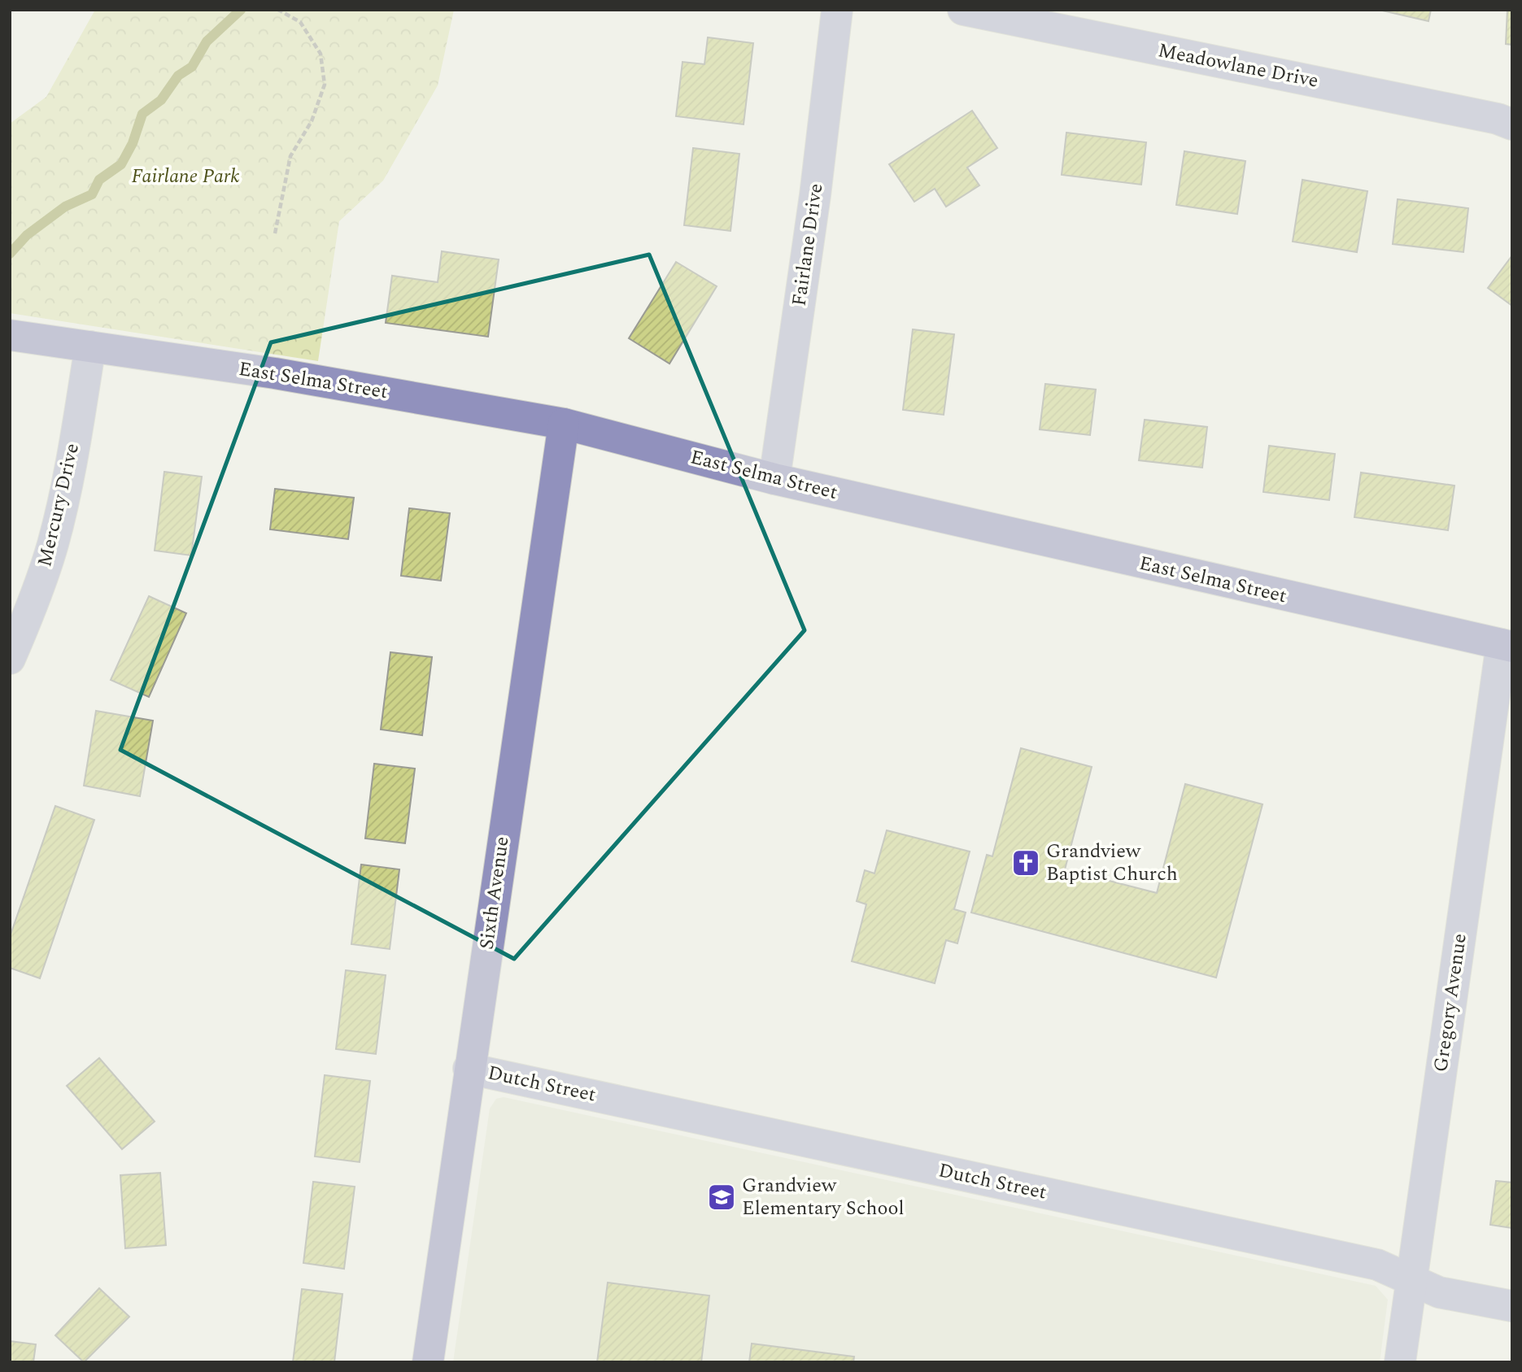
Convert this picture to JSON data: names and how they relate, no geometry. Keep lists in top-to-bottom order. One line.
{"streets":{"street":["Meadowlane Drive","Fairlane Drive","East Selma Street","Mercury Drive","Sixth Avenue","Gregory Avenue","Dutch Street"]},"crossings":[["Fairlane Drive","East Selma Street"],["East Selma Street","Mercury Drive"],["East Selma Street","Sixth Avenue"],["East Selma Street","Gregory Avenue"],["Sixth Avenue","Dutch Street"],["Gregory Avenue","Dutch Street"]],"parks":["Fairlane Park"],"places":{"church":["Grandview Baptist Church"],"school or university":["Grandview Elementary School"]}}
